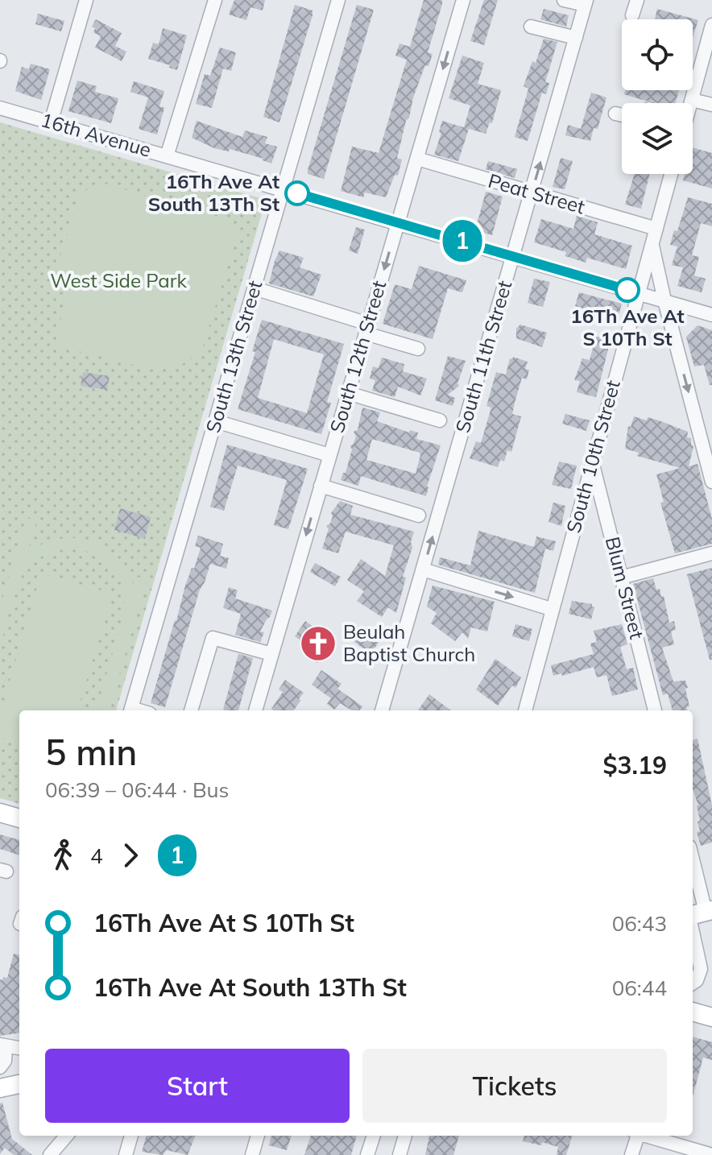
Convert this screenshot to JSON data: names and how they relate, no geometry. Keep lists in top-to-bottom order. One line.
{"streets":{"street":["16th Avenue","Peat Street","South 13th Street","South 12th Street","South 11th Street","South 10th Street","Blum Street"]},"crossings":[["16th Avenue","South 13th Street"],["16th Avenue","South 12th Street"],["16th Avenue","South 11th Street"],["16th Avenue","South 10th Street"],["Peat Street","South 12th Street"],["Peat Street","South 11th Street"],["Peat Street","South 10th Street"],["South 10th Street","Blum Street"]],"one_way":["South 12th Street","South 11th Street"],"parks":["West Side Park"],"places":{"other":["16Th Ave At South 13Th St","16Th Ave At S 10Th St"],"church":["Beulah Baptist Church"]},"lines":["bus line 1"],"page":{"on_map":"1","heading":["5 min","06:39 – 06:44 · Bus","$3.19"],"legs":["4","1"],"list":[{"name":"16Th Ave At S 10Th St","value":"06:43"},{"name":"16Th Ave At South 13Th St","value":"06:44"}],"buttons":["Start","Tickets"]}}
